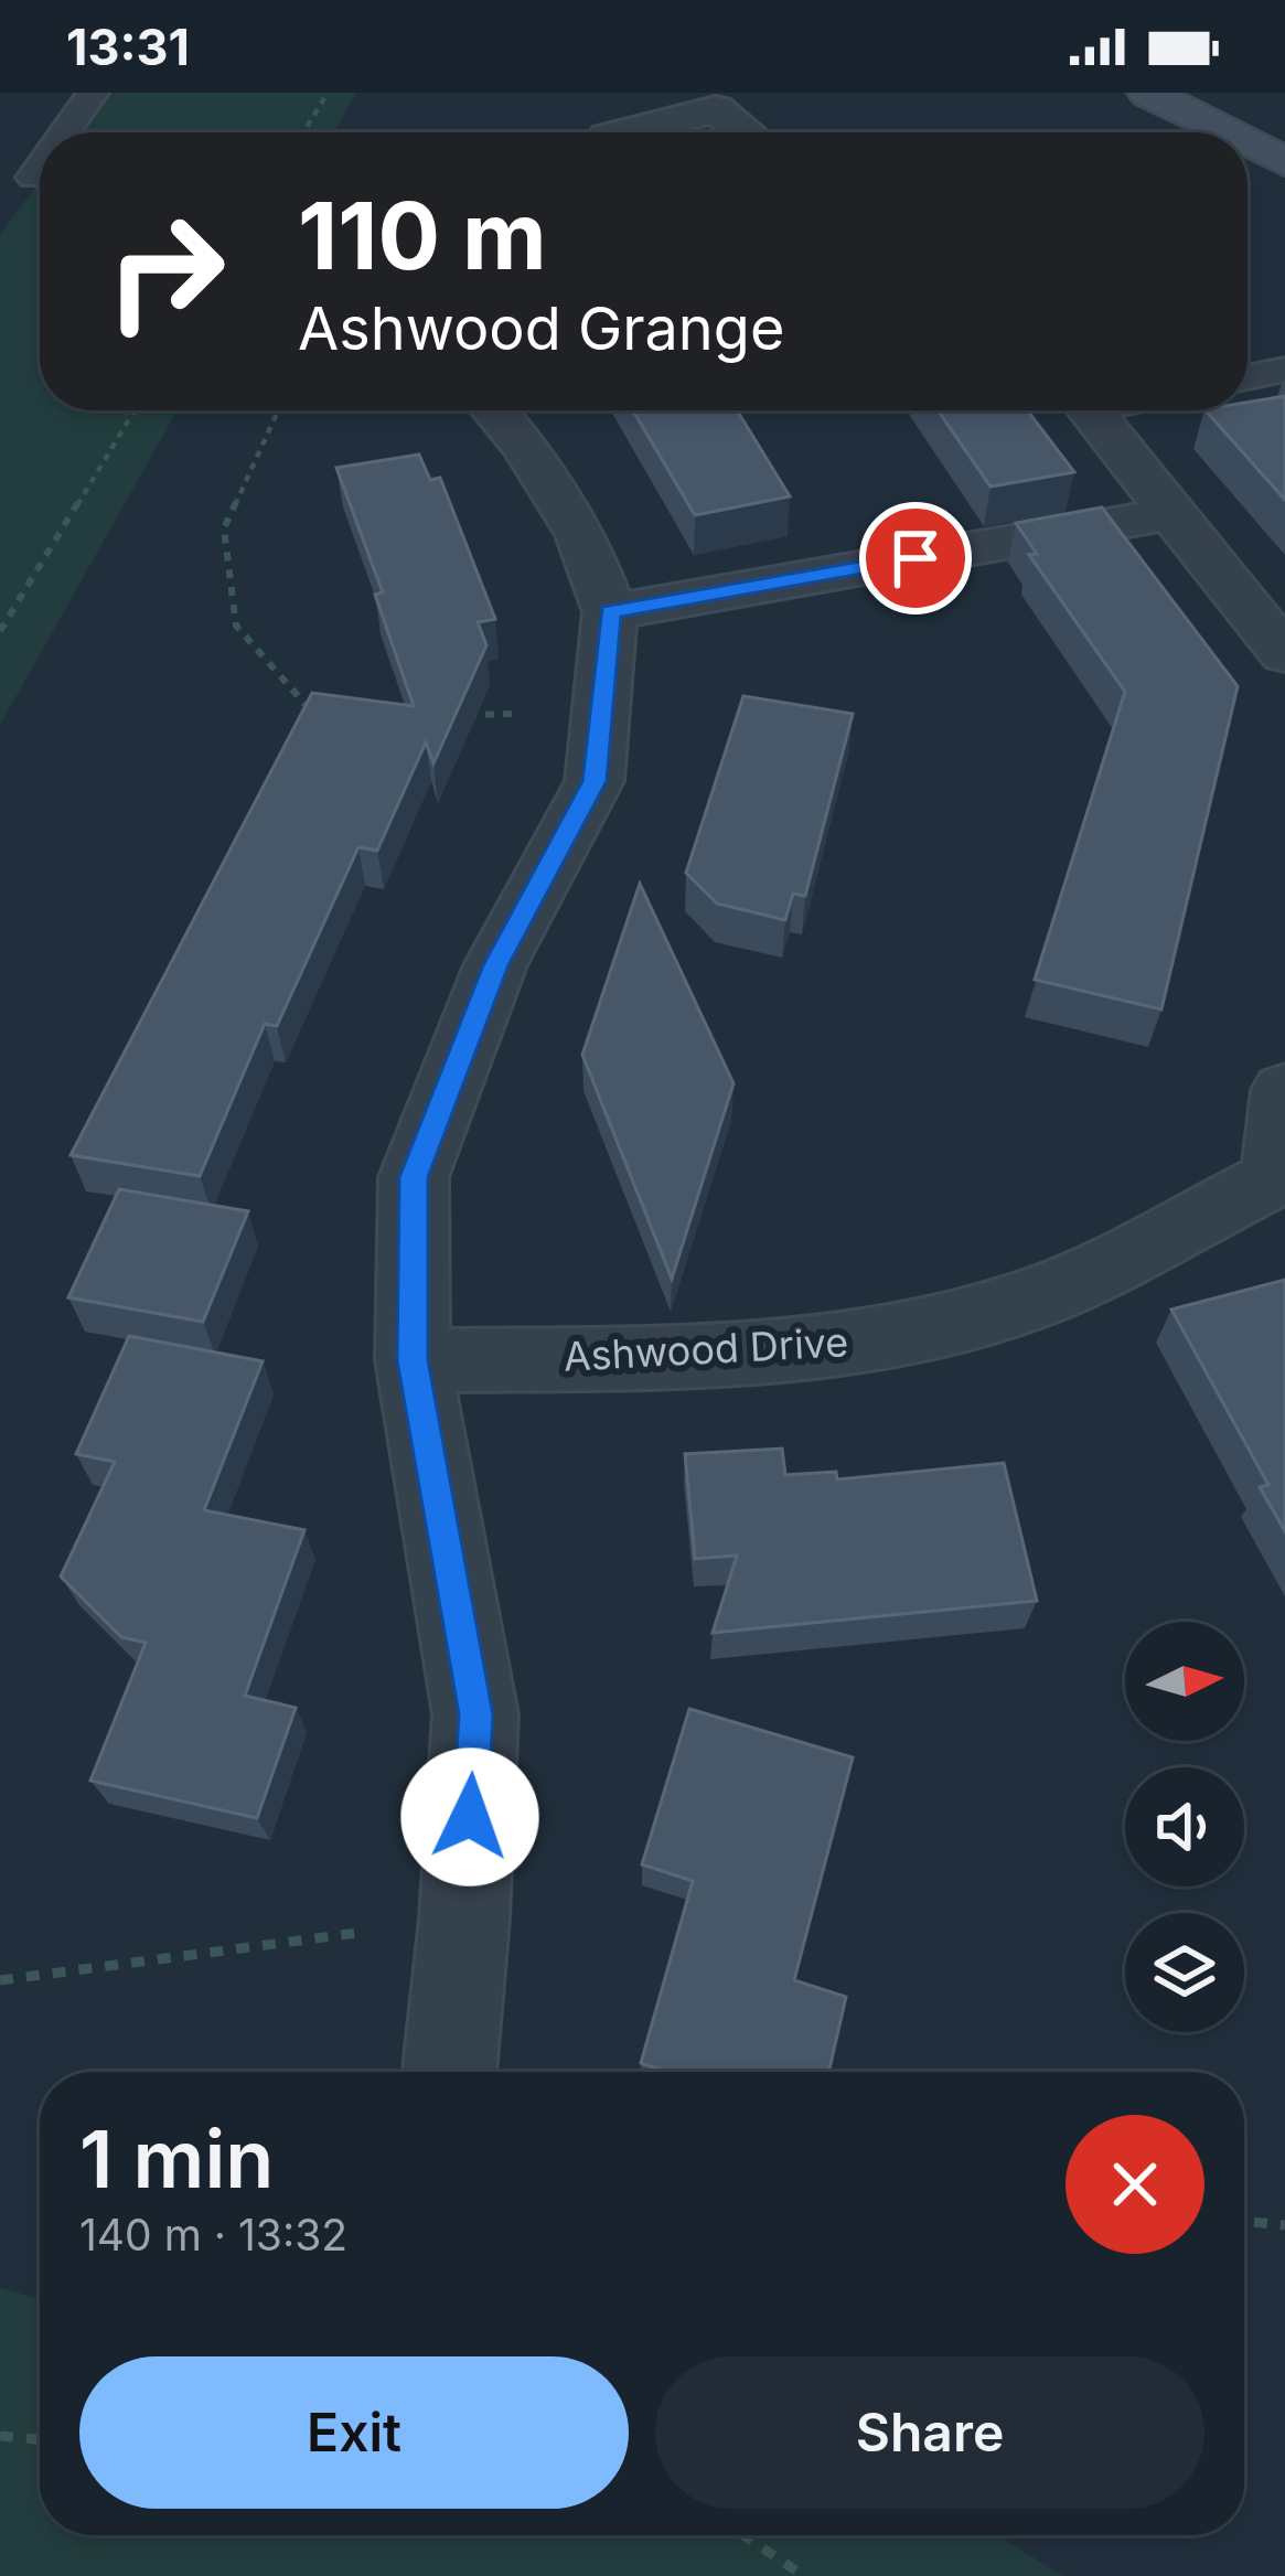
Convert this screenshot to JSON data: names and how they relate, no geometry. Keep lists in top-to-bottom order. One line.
{"streets":{"street":["Ashwood Drive"]},"north":"right","page":{"status":"13:31","turn":["110 m","Ashwood Grange"],"heading":["1 min","140 m · 13:32"],"buttons":["Exit","Share"]}}
